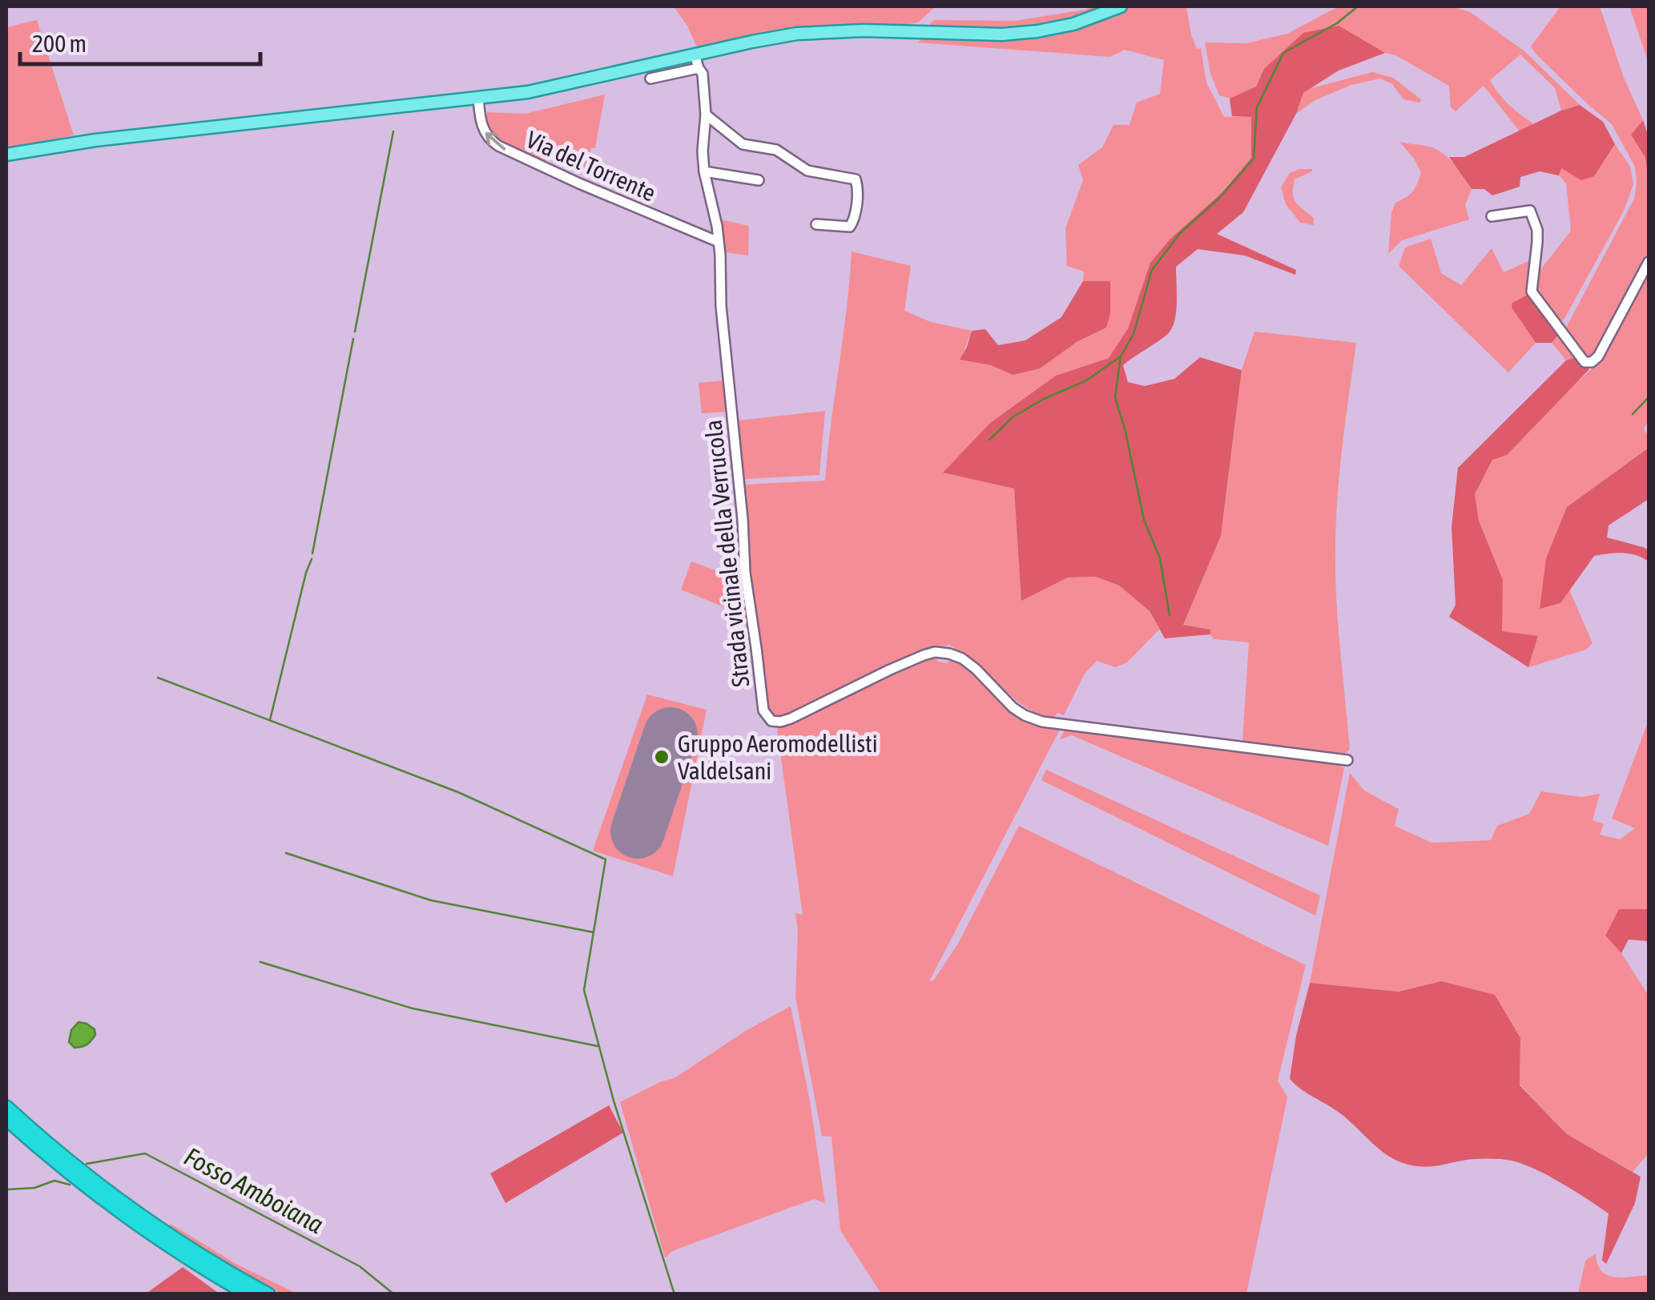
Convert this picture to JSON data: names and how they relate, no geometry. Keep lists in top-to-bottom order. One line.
{"streets":{"street":["Via del Torrente","Strada vicinale della Verrucola"]},"crossings":[["Via del Torrente","Strada vicinale della Verrucola"]],"one_way":["Via del Torrente"],"water":["Fosso Amboiana"],"places":["Gruppo Aeromodellisti Valdelsani"],"scale_bar":"200 m"}
